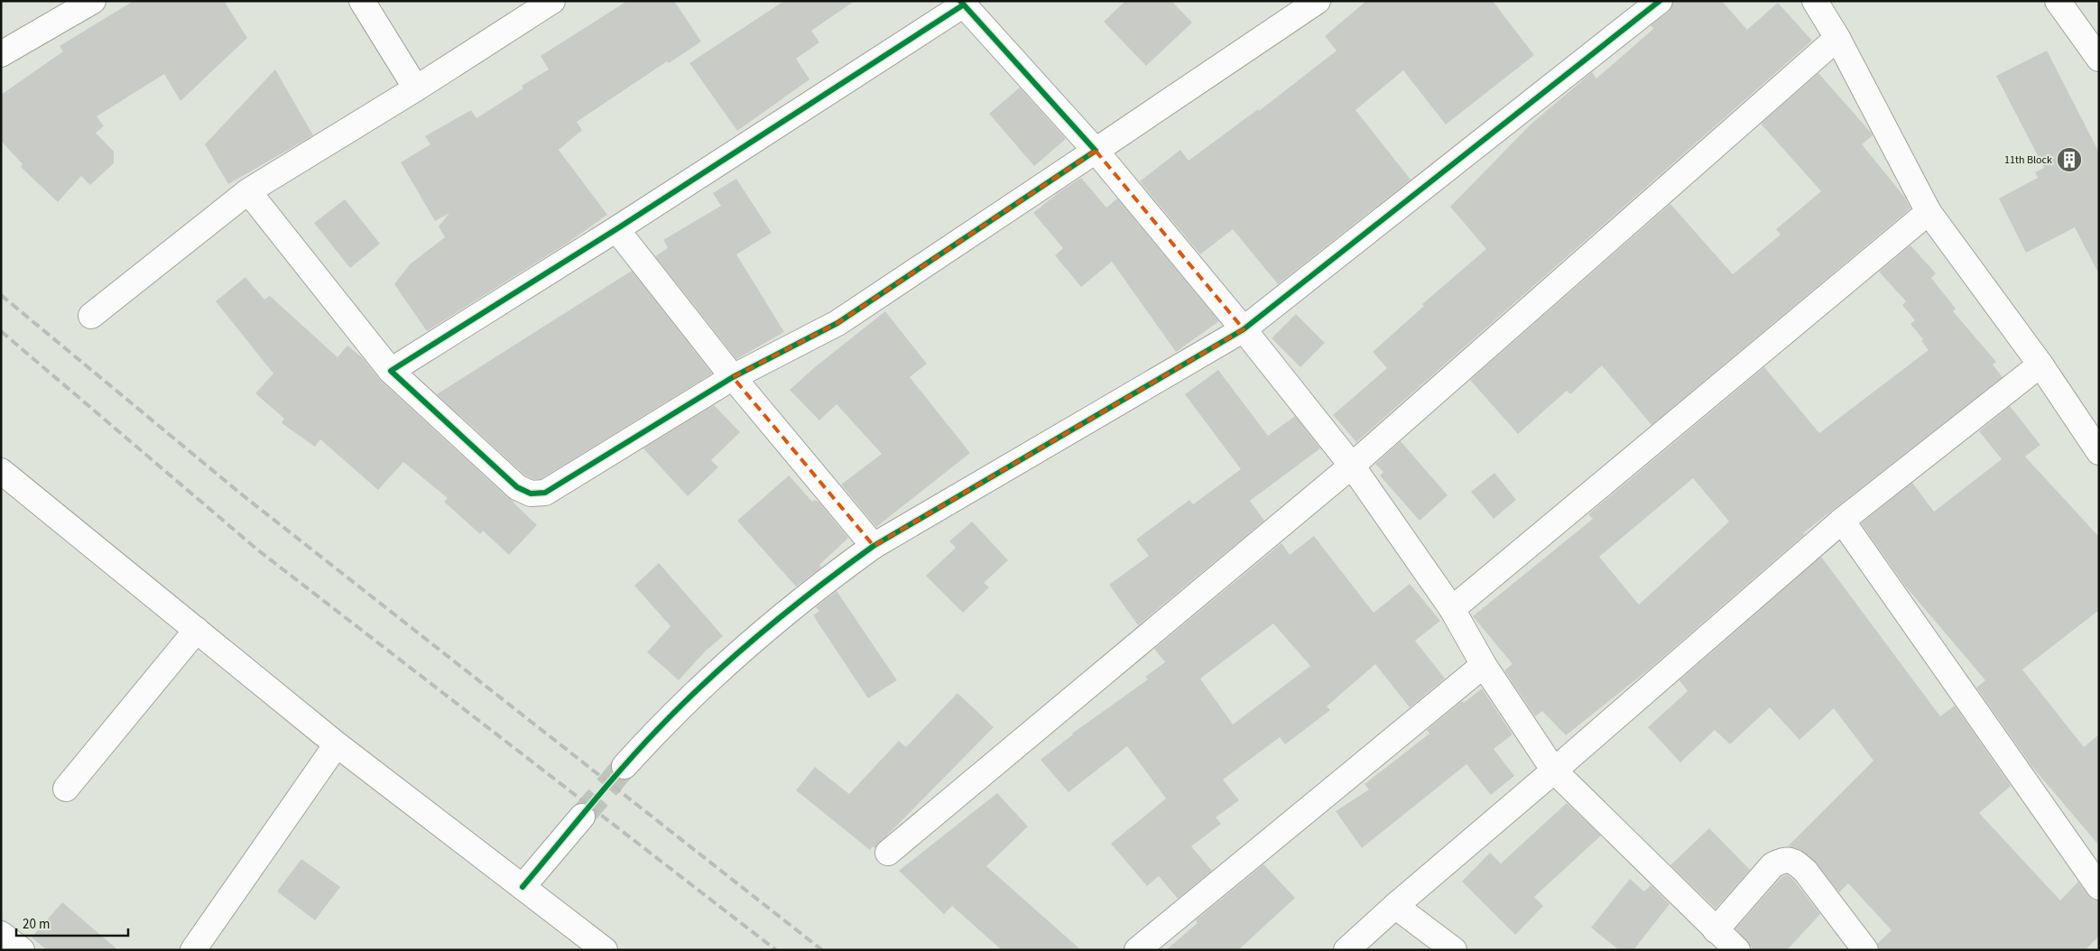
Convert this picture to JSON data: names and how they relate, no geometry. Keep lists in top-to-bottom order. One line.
{"places":{"building":["11th Block"]},"scale_bar":"20 m"}
